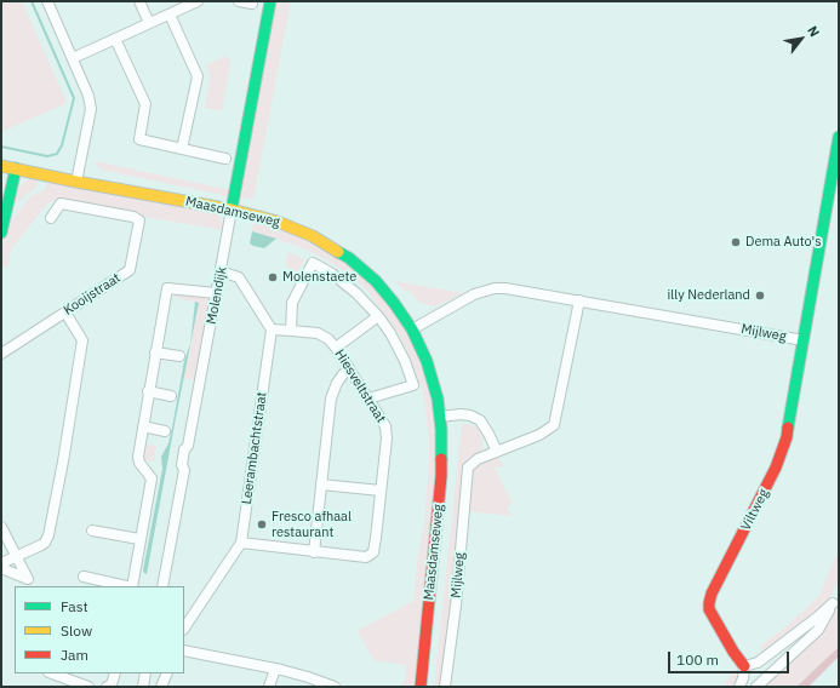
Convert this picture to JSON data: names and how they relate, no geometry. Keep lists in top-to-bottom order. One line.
{"streets":{"street":["Maasdamseweg","Kooijstraat","Molendijk","Mijlweg","Hiesveltstraat","Leerambachtstraat","Viltweg"]},"crossings":[["Maasdamseweg","Molendijk"],["Maasdamseweg","Mijlweg"],["Mijlweg","Viltweg"],["Hiesveltstraat","Leerambachtstraat"]],"places":["Dema Auto's","Molenstaete","illy Nederland","Fresco afhaal restaurant"],"legend":["Fast","Slow","Jam"],"scale_bar":"100 m","north":"top right"}
